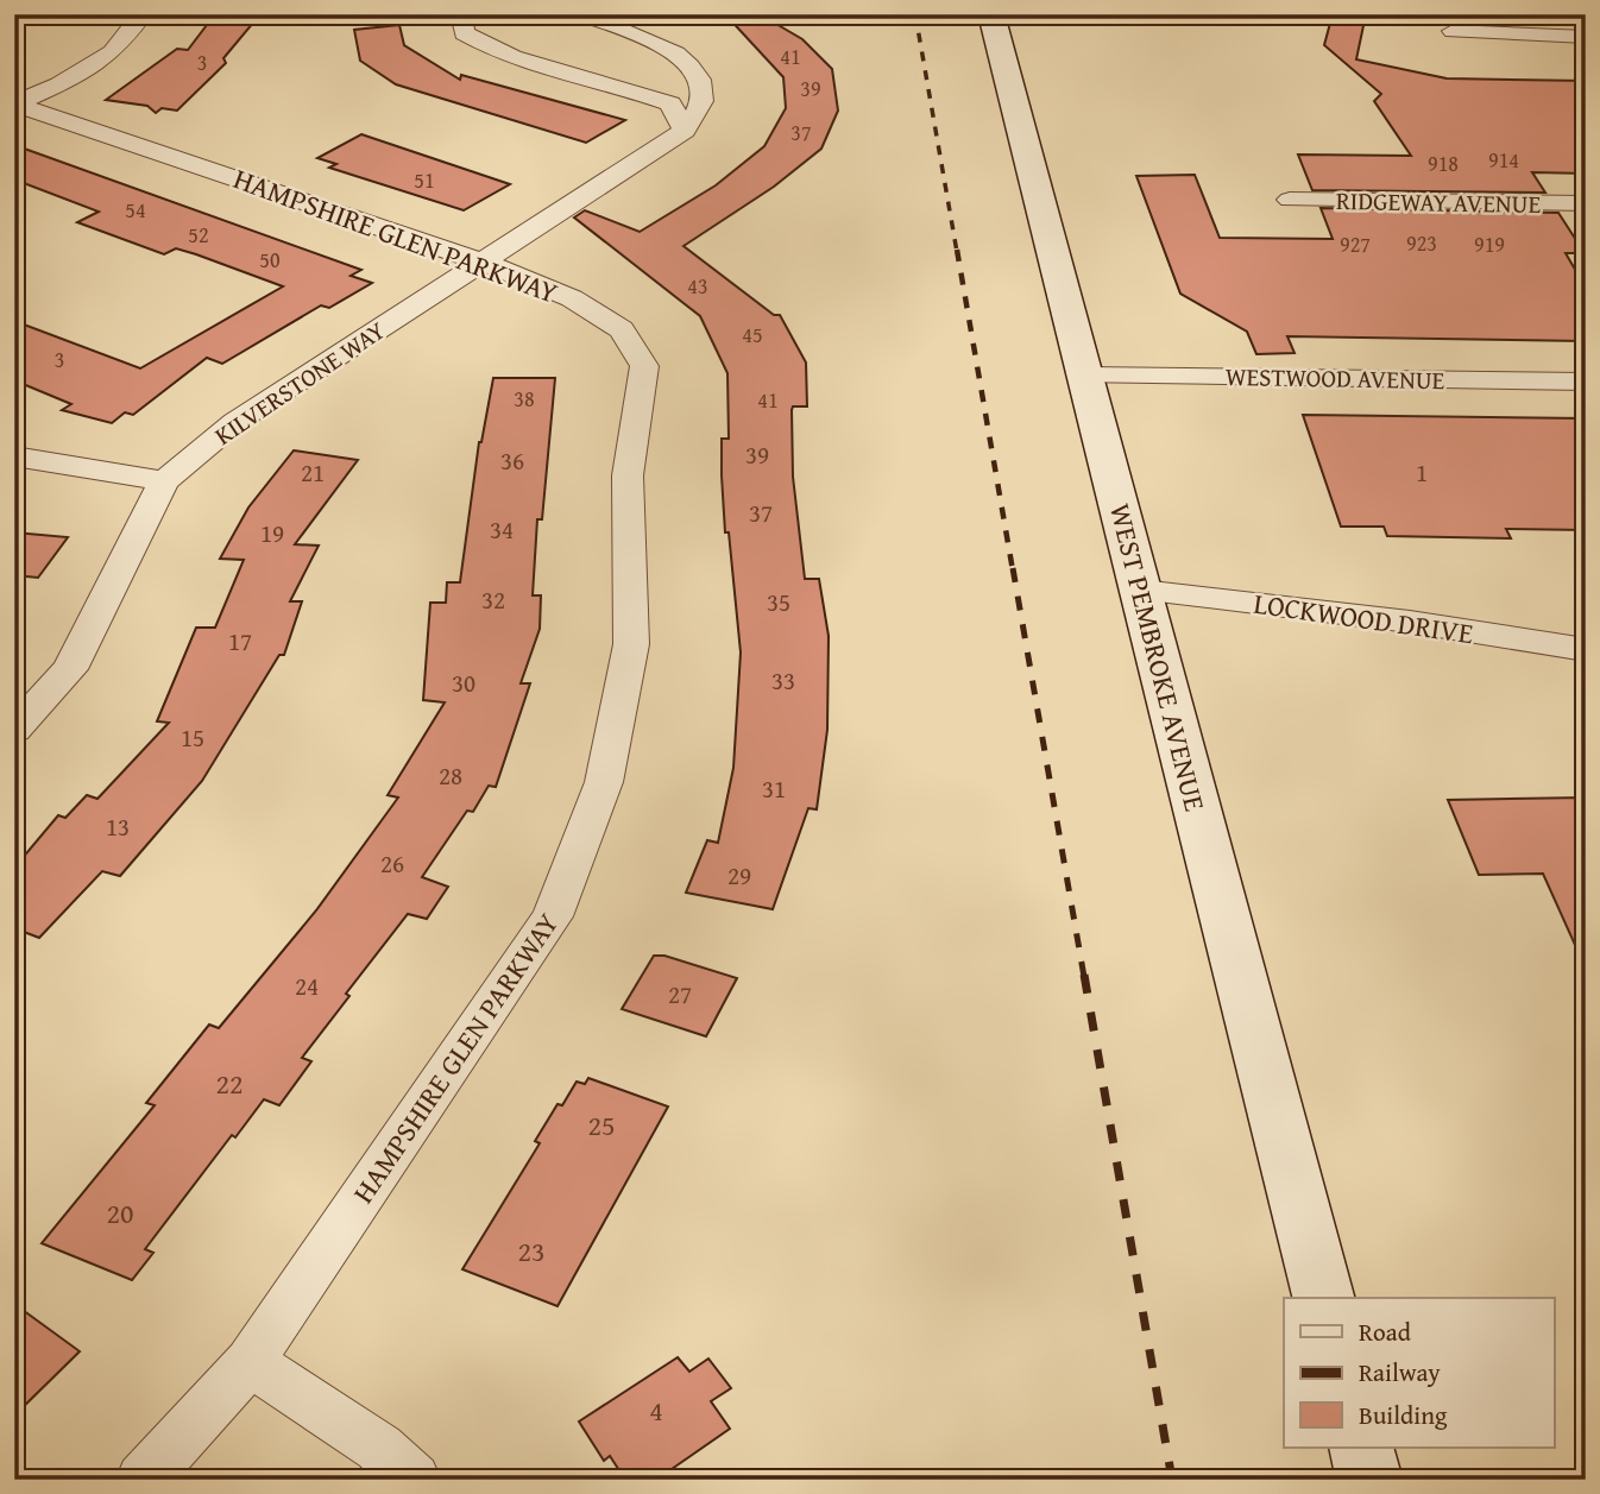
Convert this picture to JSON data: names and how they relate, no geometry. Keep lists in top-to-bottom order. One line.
{"streets":{"main road":["WEST PEMBROKE AVENUE"],"street":["RIDGEWAY AVENUE","HAMPSHIRE GLEN PARKWAY","WESTWOOD AVENUE","KILVERSTONE WAY","LOCKWOOD DRIVE"]},"crossings":[["HAMPSHIRE GLEN PARKWAY","KILVERSTONE WAY"],["WESTWOOD AVENUE","WEST PEMBROKE AVENUE"],["LOCKWOOD DRIVE","WEST PEMBROKE AVENUE"]],"house_numbers":["41","3","39","37","914","918","51","54","52","923","927","919","50","43","45","3","38","41","39","36","21","1","37","34","19","32","35","17","33","30","15","28","31","13","26","29","24","27","22","25","20","23","4"],"legend":["Road","Railway","Building"]}
